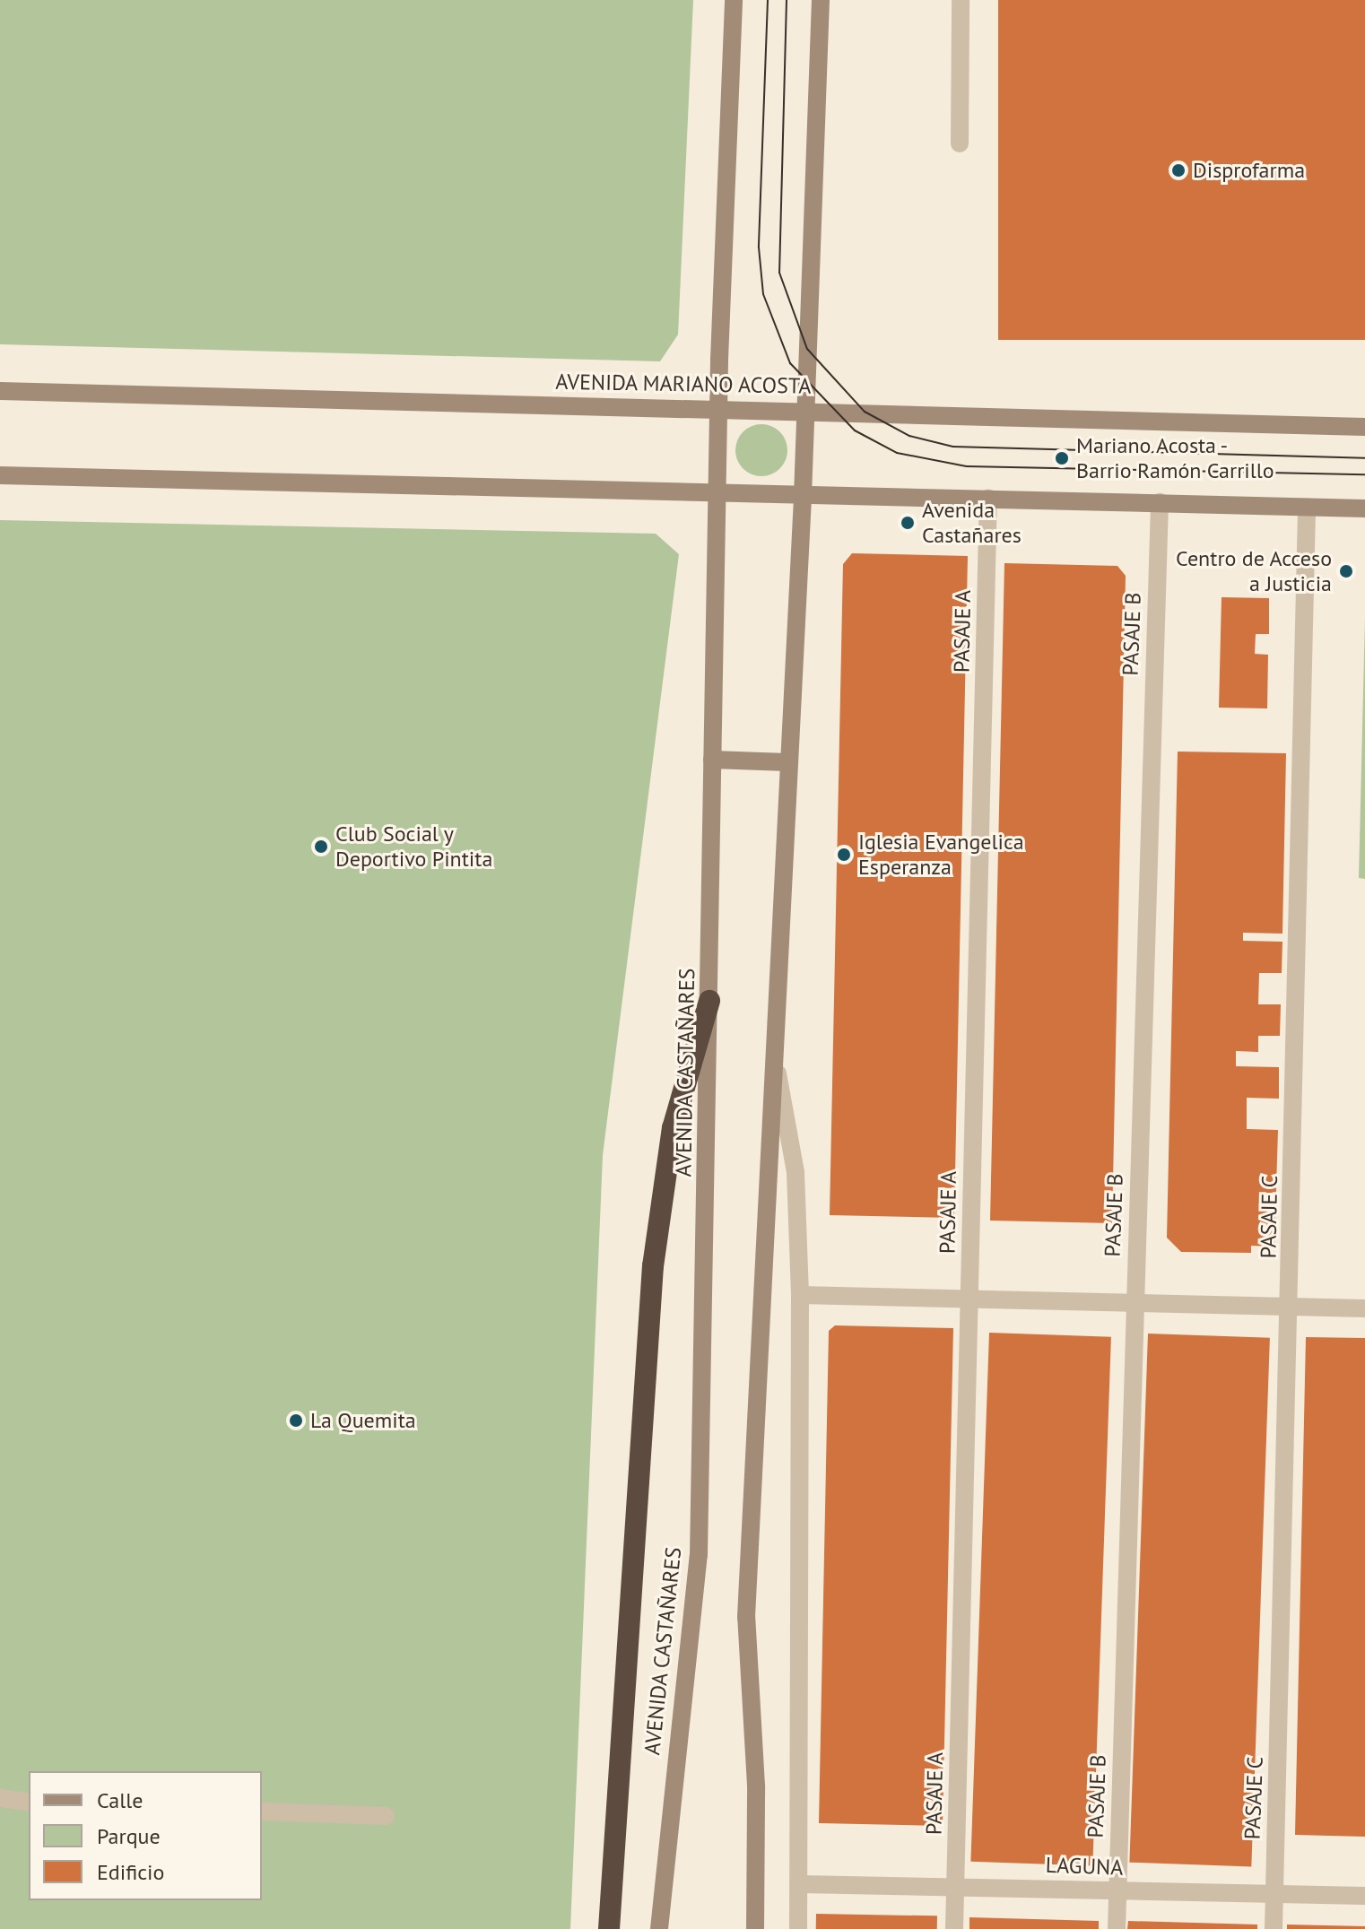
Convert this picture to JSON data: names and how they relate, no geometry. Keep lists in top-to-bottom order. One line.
{"streets":{"main road":["AVENIDA MARIANO ACOSTA","AVENIDA CASTAÑARES"],"street":["PASAJE A","PASAJE B","PASAJE C","LAGUNA"]},"crossings":[["AVENIDA MARIANO ACOSTA","AVENIDA CASTAÑARES"],["PASAJE A","LAGUNA"],["PASAJE B","LAGUNA"],["PASAJE C","LAGUNA"]],"places":["Disprofarma","Mariano Acosta - Barrio Ramón Carrillo","Avenida Castañares","Centro de Acceso a Justicia","Club Social y Deportivo Pintita","Iglesia Evangelica Esperanza","La Quemita"],"legend":["Calle","Parque","Edificio"]}
